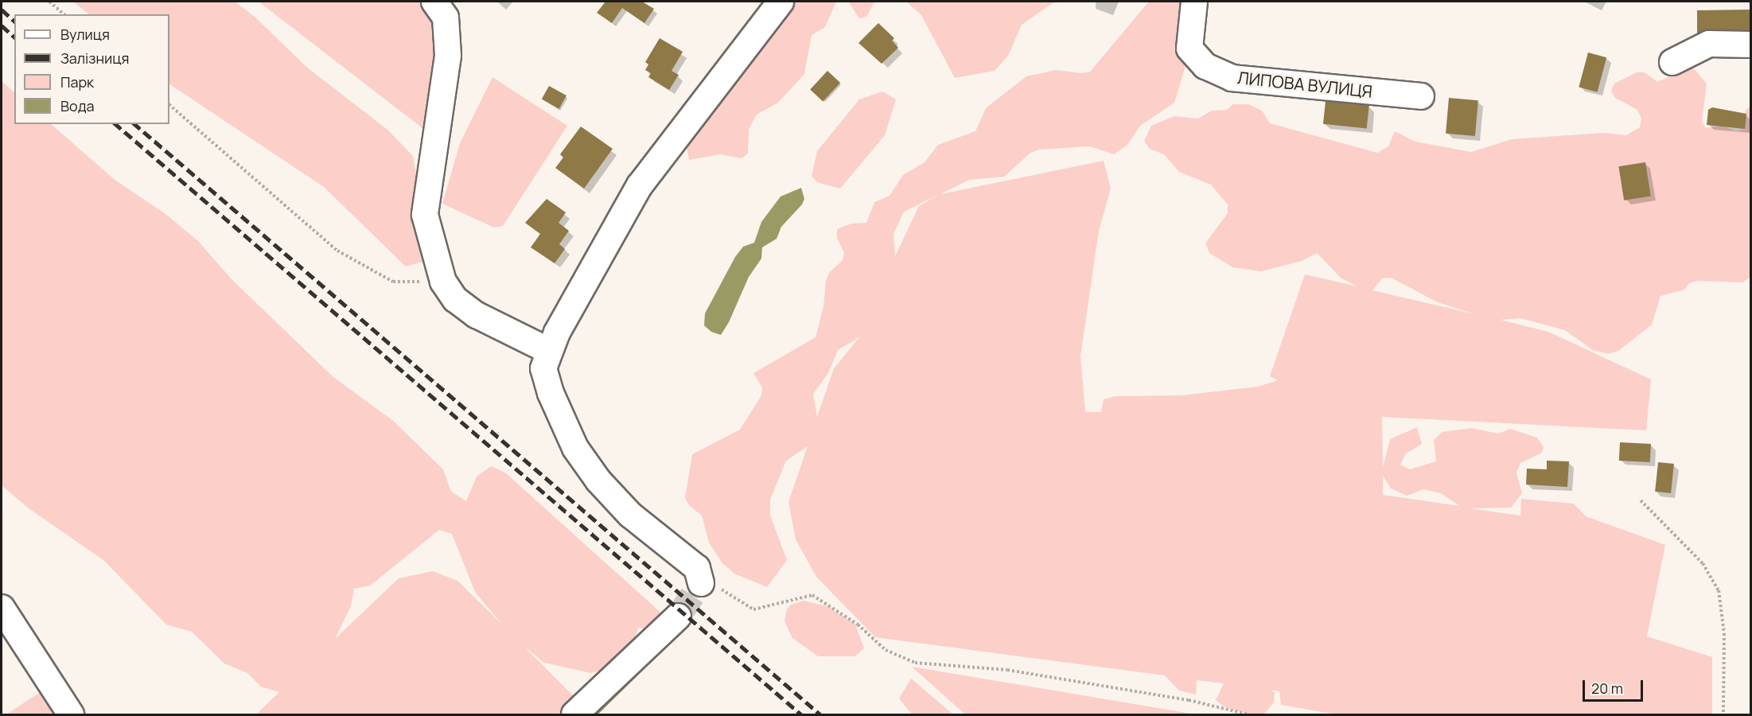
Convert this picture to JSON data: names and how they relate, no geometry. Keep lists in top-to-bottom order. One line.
{"streets":{"street":["ЛИПОВА ВУЛИЦЯ"]},"legend":["Вулиця","Залізниця","Парк","Вода"],"scale_bar":"20 m"}
